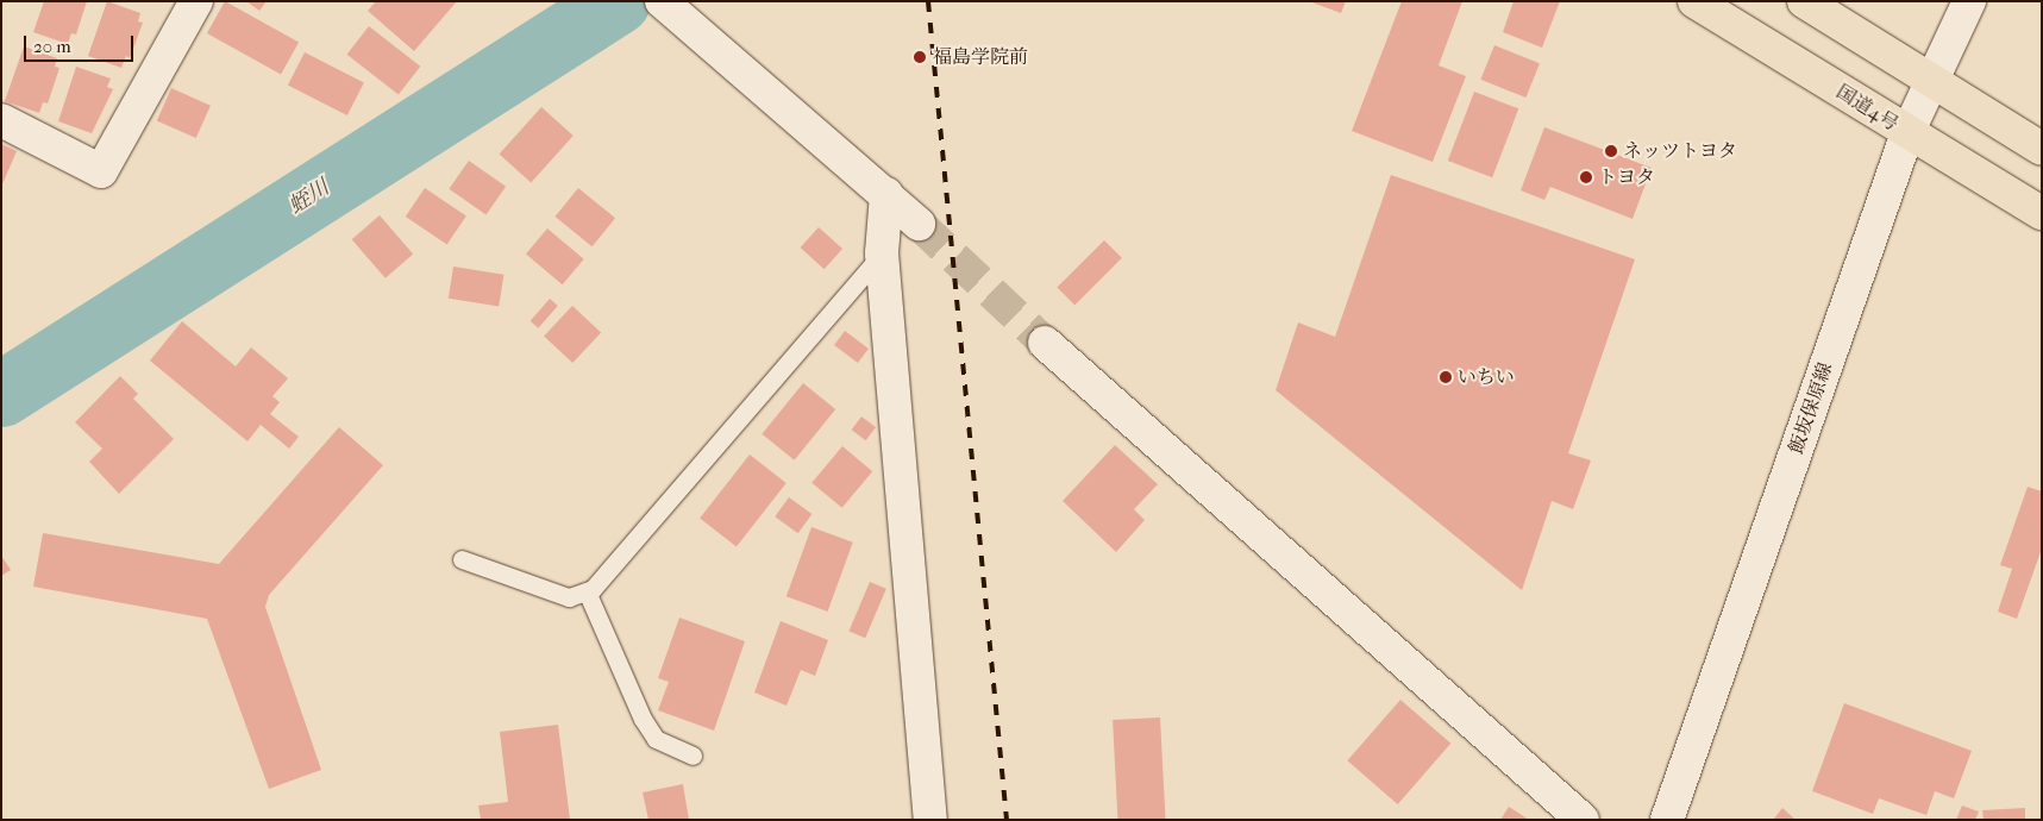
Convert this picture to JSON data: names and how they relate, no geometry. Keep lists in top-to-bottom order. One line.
{"streets":{"highway":["国道4号"],"street":["飯坂保原線"]},"crossings":[["国道4号","飯坂保原線"]],"water":["蛭川"],"places":["福島学院前","ネッツトヨタ","トヨタ","いちい"],"scale_bar":"20 m"}
